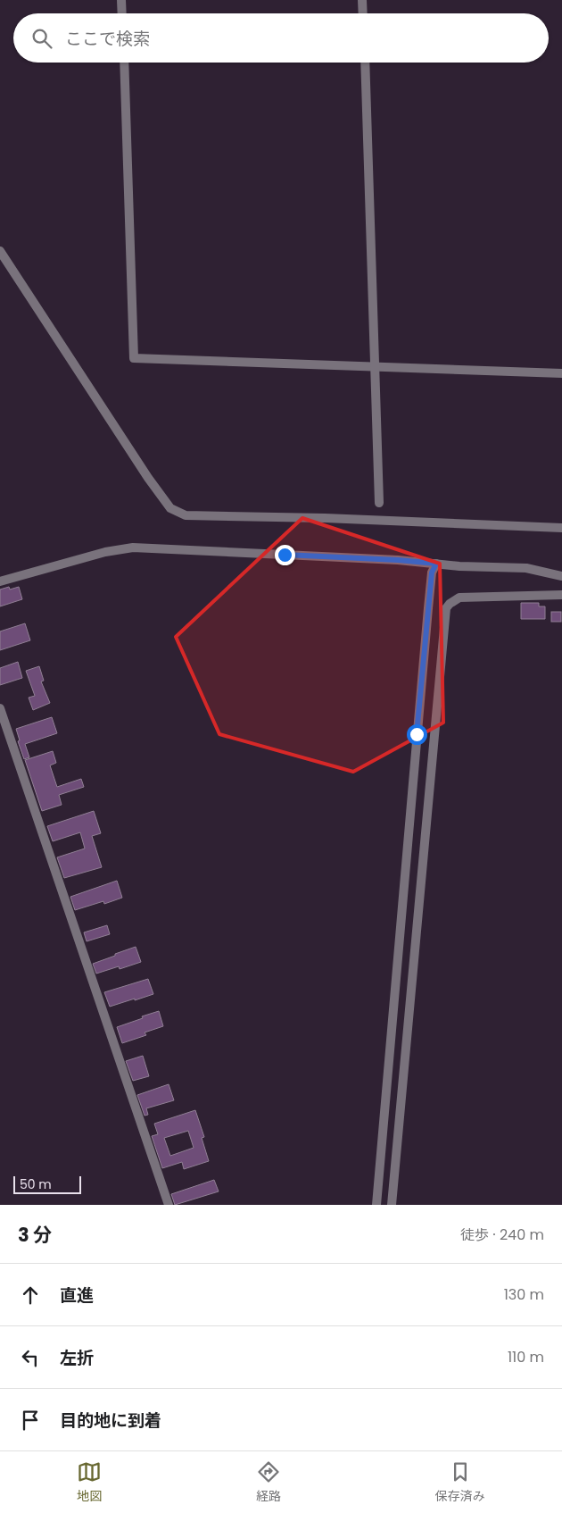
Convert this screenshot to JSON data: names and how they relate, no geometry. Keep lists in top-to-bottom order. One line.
{"scale_bar":"50 m","page":{"search":"ここで検索","scale":"50 m","heading":["3 分","徒歩 · 240 m"],"list":[["直進","130 m"],["左折","110 m"],"目的地に到着"],"nav":["地図","経路","保存済み"]}}
